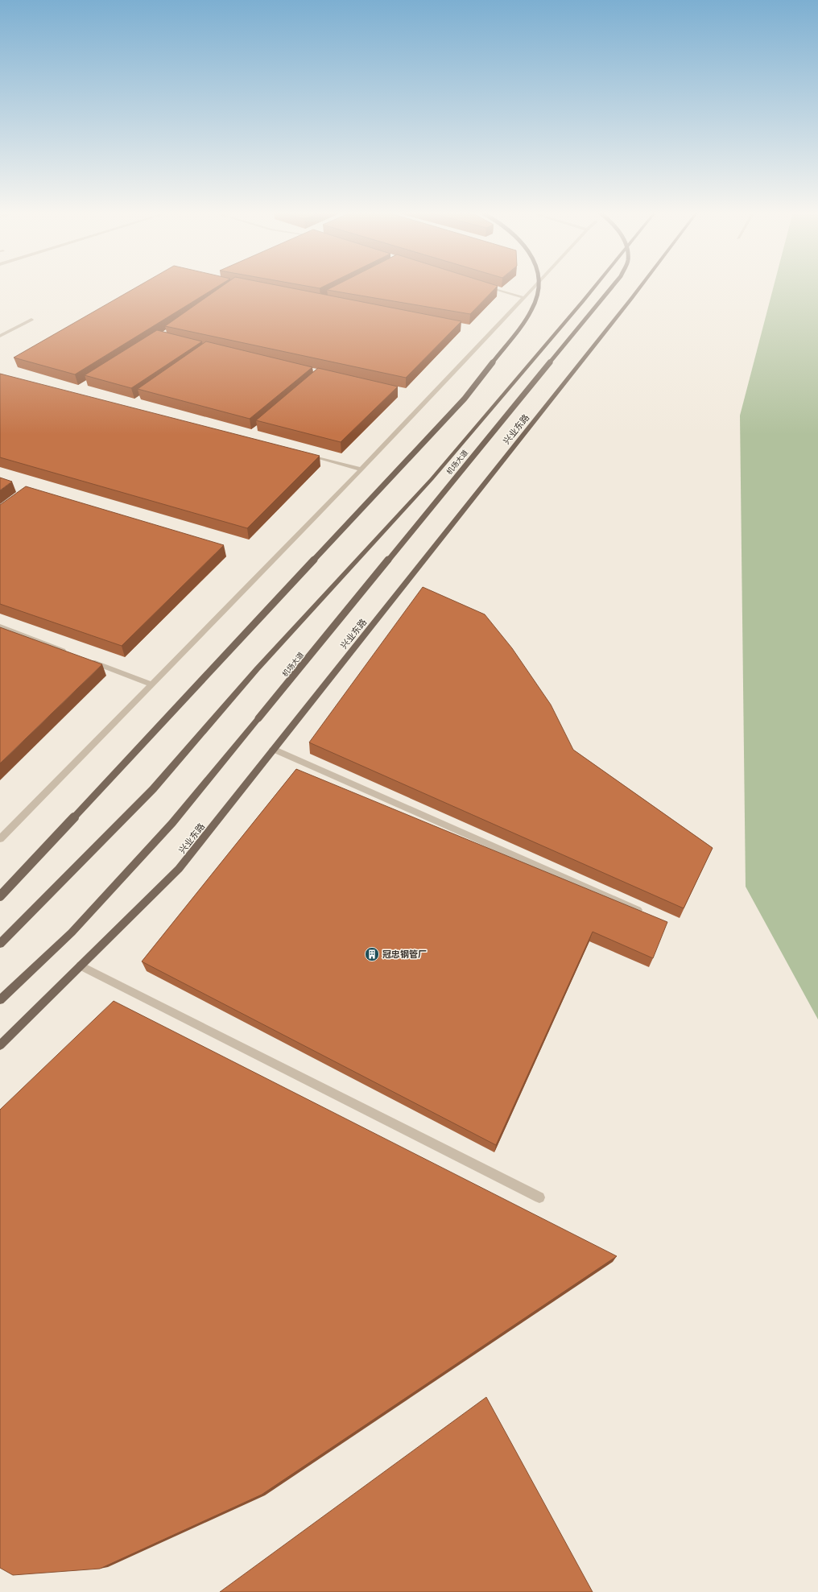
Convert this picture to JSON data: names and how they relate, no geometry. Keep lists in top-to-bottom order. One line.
{"streets":{"main road":["兴业东路","机场大道"]},"places":{"building":["冠忠钢管厂"]}}
